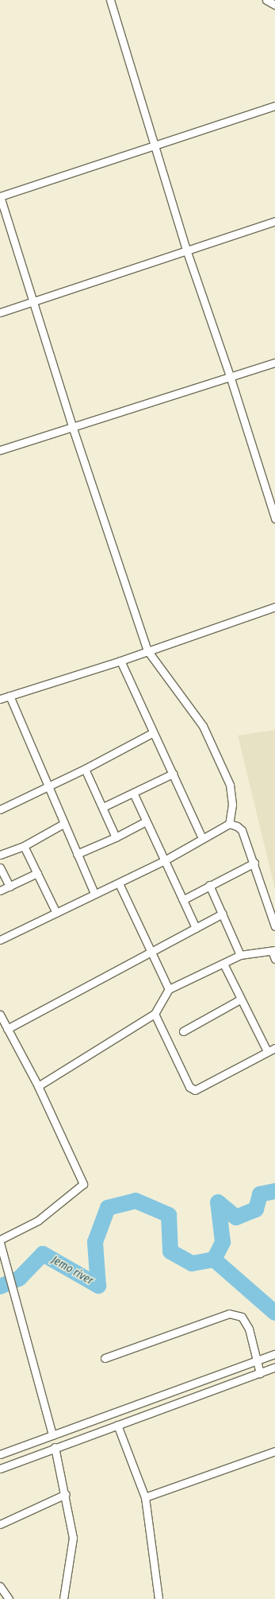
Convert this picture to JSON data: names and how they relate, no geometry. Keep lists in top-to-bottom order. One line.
{"water":["Jemo river"]}
